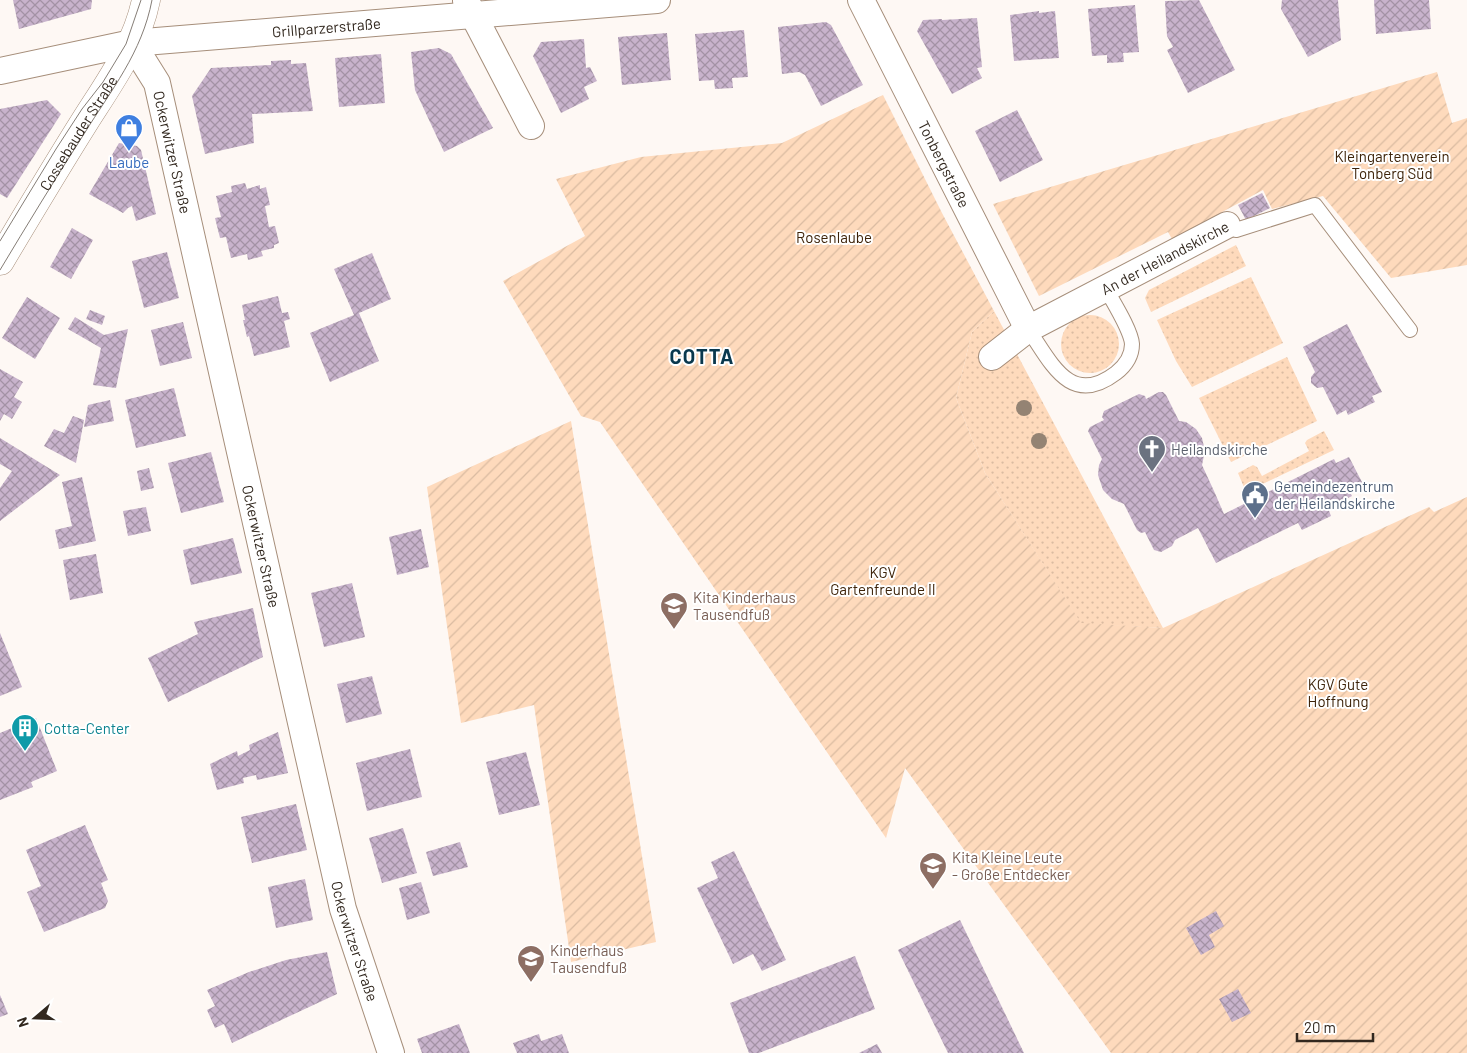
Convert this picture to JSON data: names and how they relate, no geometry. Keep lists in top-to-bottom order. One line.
{"streets":{"main road":["Cossebauder Straße"],"street":["Grillparzerstraße","Ockerwitzer Straße","Tonbergstraße","An der Heilandskirche"]},"crossings":[["Grillparzerstraße","Cossebauder Straße"],["Grillparzerstraße","Ockerwitzer Straße"],["Cossebauder Straße","Ockerwitzer Straße"],["Tonbergstraße","An der Heilandskirche"]],"districts":["COTTA"],"parks":["Kleingartenverein Tonberg Süd","Rosenlaube","KGV Gartenfreunde II","KGV Gute Hoffnung"],"places":{"shop":["Laube"],"church":["Heilandskirche"],"public building":["Gemeindezentrum der Heilandskirche"],"school or university":["Kita Kinderhaus Tausendfuß","Kita Kleine Leute - Große Entdecker","Kinderhaus Tausendfuß"],"building":["Cotta-Center"]},"scale_bar":"20 m","north":"left"}
